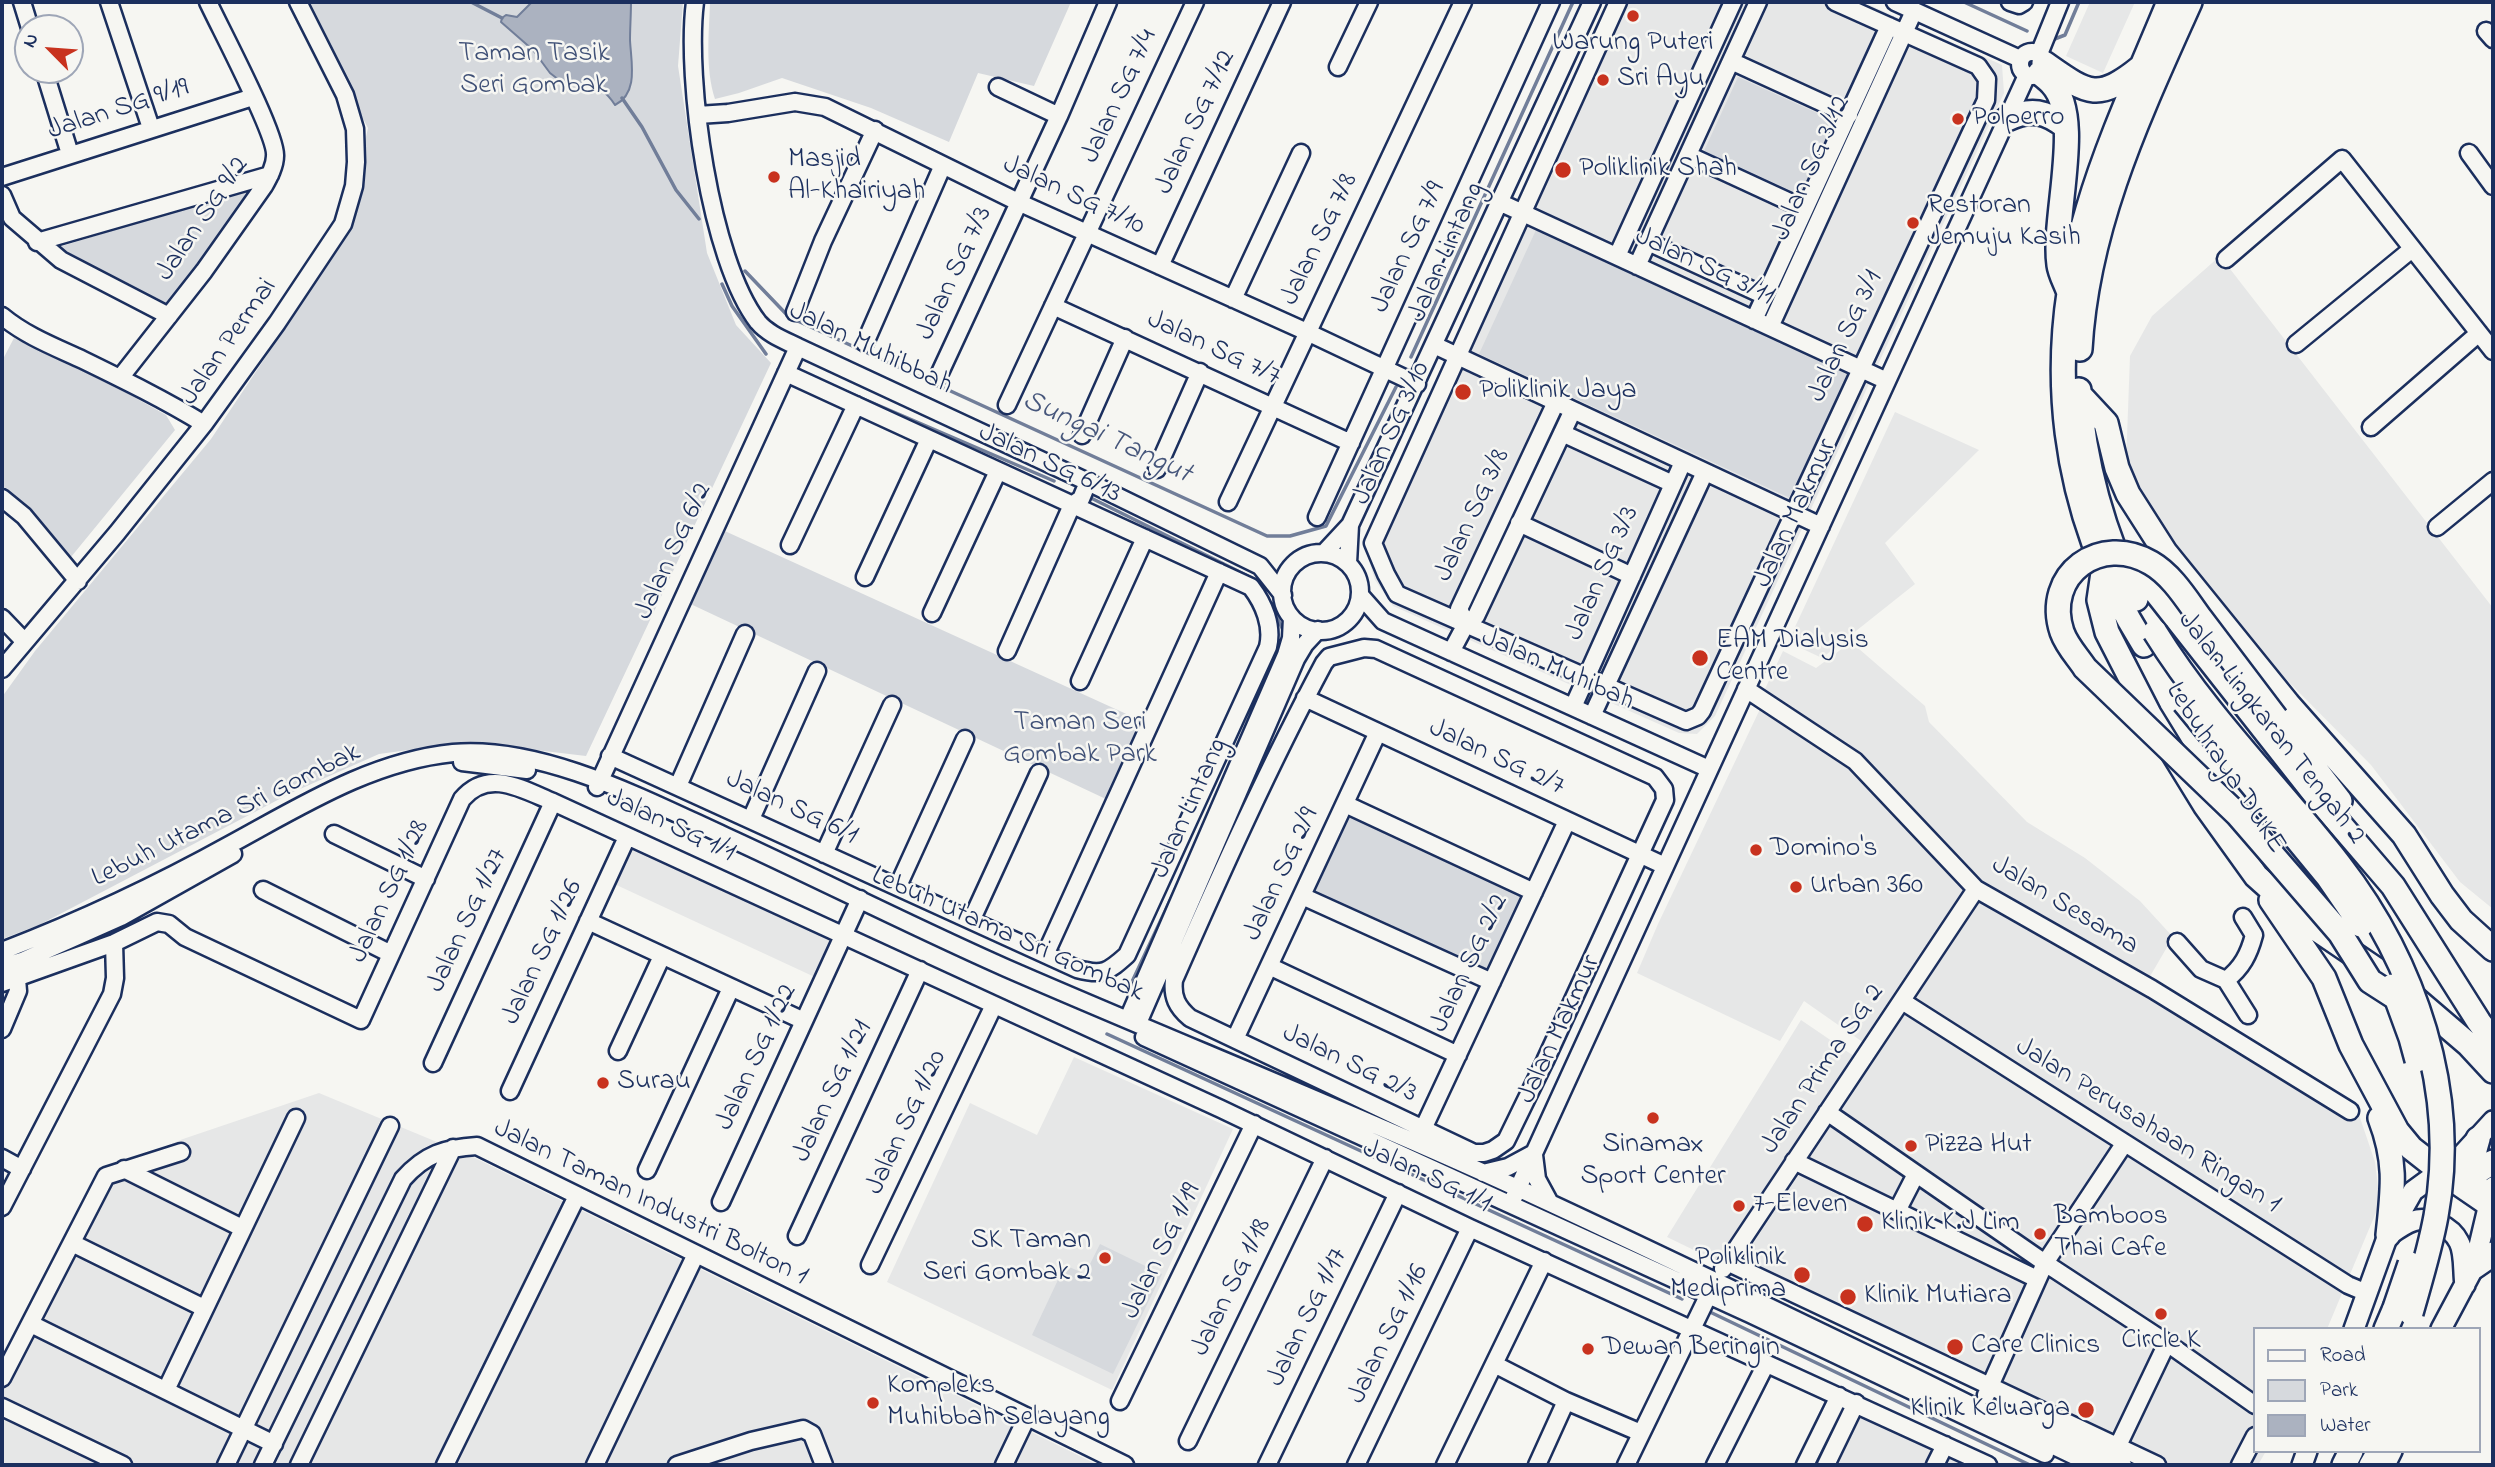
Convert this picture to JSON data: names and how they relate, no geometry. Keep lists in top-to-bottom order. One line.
{"streets":{"highway":["Jalan Lingkaran Tengah 2","Lebuhraya DUKE"],"street":["Jalan SG 7/4","Jalan SG 9/19","Jalan SG 7/12","Jalan SG 3/12","Jalan SG 7/10","Jalan SG 9/2","Jalan SG 7/8","Jalan SG 7/9","Jalan Lintang","Jalan SG 3/11","Jalan SG 7/3","Jalan SG 3/1","Jalan Permai","Jalan Muhibbah","Jalan SG 7/7","Jalan SG 3/10","Jalan SG 6/13","Jalan Makmur","Jalan SG 3/8","Jalan SG 6/2","Jalan SG 3/3","Jalan Muhibah","Jalan SG 2/7","Jalan SG 6/1","Lebuh Utama Sri Gombak","Jalan SG 1/1","Jalan SG 2/9","Jalan SG 1/28","Jalan Sesama","Jalan SG 1/27","Jalan SG 1/26","Jalan SG 2/2","Jalan SG 1/22","Jalan SG 2/3","Jalan Prima SG 2","Jalan SG 1/21","Jalan SG 1/20","Jalan Perusahaan Ringan 1","Jalan Taman Industri Bolton 1","Jalan SG 1/19","Jalan SG 1/18","Jalan SG 1/17","Jalan SG 1/16"]},"crossings":[["Jalan SG 7/4","Jalan SG 7/10"],["Jalan SG 7/4","Jalan SG 7/7"],["Jalan SG 9/19","Jalan SG 9/2"],["Jalan SG 7/12","Jalan SG 7/10"],["Jalan SG 3/12","Jalan SG 3/11"],["Jalan SG 3/12","Jalan SG 3/1"],["Jalan SG 7/10","Jalan SG 7/8"],["Jalan SG 7/10","Jalan SG 7/9"],["Jalan SG 7/10","Jalan Lintang"],["Jalan SG 7/10","Jalan SG 7/3"],["Jalan SG 7/10","Jalan Muhibbah"],["Jalan SG 7/8","Jalan SG 7/7"],["Jalan SG 7/9","Jalan SG 7/7"],["Jalan Lintang","Jalan SG 3/11"],["Jalan Lintang","Jalan Muhibbah"],["Jalan Lintang","Jalan Muhibah"],["Jalan Lintang","Lebuh Utama Sri Gombak"],["Jalan SG 3/11","Jalan SG 3/1"],["Jalan SG 3/11","Jalan SG 3/10"],["Jalan SG 3/11","Jalan Makmur"],["Jalan Muhibbah","Jalan SG 6/13"],["Jalan Muhibbah","Jalan SG 6/2"],["Jalan Muhibbah","Jalan Muhibah"],["Jalan SG 3/10","Jalan SG 3/8"],["Jalan SG 6/13","Jalan SG 6/2"],["Jalan SG 6/13","Jalan SG 6/1"],["Jalan Makmur","Jalan Muhibah"],["Jalan Makmur","Jalan SG 2/7"],["Jalan Makmur","Lebuh Utama Sri Gombak"],["Jalan Makmur","Jalan Sesama"],["Jalan SG 3/8","Jalan Muhibah"],["Jalan SG 6/2","Jalan SG 6/1"],["Jalan SG 6/2","Lebuh Utama Sri Gombak"],["Jalan SG 3/3","Jalan Muhibah"],["Jalan Lingkaran Tengah 2","Lebuhraya DUKE"],["Jalan SG 2/7","Jalan SG 2/9"],["Jalan SG 2/7","Jalan SG 2/2"],["Jalan SG 2/7","Jalan SG 2/3"],["Lebuh Utama Sri Gombak","Jalan Prima SG 2"],["Jalan SG 1/1","Jalan SG 1/28"],["Jalan SG 1/1","Jalan SG 1/27"],["Jalan SG 1/1","Jalan SG 1/26"],["Jalan SG 1/1","Jalan SG 1/22"],["Jalan SG 1/1","Jalan SG 1/21"],["Jalan SG 1/1","Jalan SG 1/20"],["Jalan SG 1/1","Jalan SG 1/19"],["Jalan SG 1/1","Jalan SG 1/18"],["Jalan SG 1/1","Jalan SG 1/17"],["Jalan SG 1/1","Jalan SG 1/16"],["Jalan SG 2/9","Jalan SG 2/3"],["Jalan Sesama","Jalan Prima SG 2"],["Jalan SG 2/2","Jalan SG 2/3"],["Jalan Prima SG 2","Jalan Perusahaan Ringan 1"]],"water":["Sungai Tangut"],"parks":["Taman Tasik Seri Gombak","Taman Seri Gombak Park"],"places":["Warung Puteri","Sri Ayu","Polperro","Poliklinik Shah","Masjid Al-Khairiyah","Restoran Jemuju Kasih","Poliklinik Jaya","EAM Dialysis Centre","Domino's","Urban 360","Surau","Sinamax Sport Center","Pizza Hut","7-Eleven","Klinik K.J Lim","Bamboos Thai Cafe","SK Taman Seri Gombak 2","Poliklinik Mediprima","Klinik Mutiara","Circle K","Care Clinics","Dewan Beringin","Kompleks Muhibbah Selayang","Klinik Keluarga"],"legend":["Road","Park","Water"],"north":"top left"}
